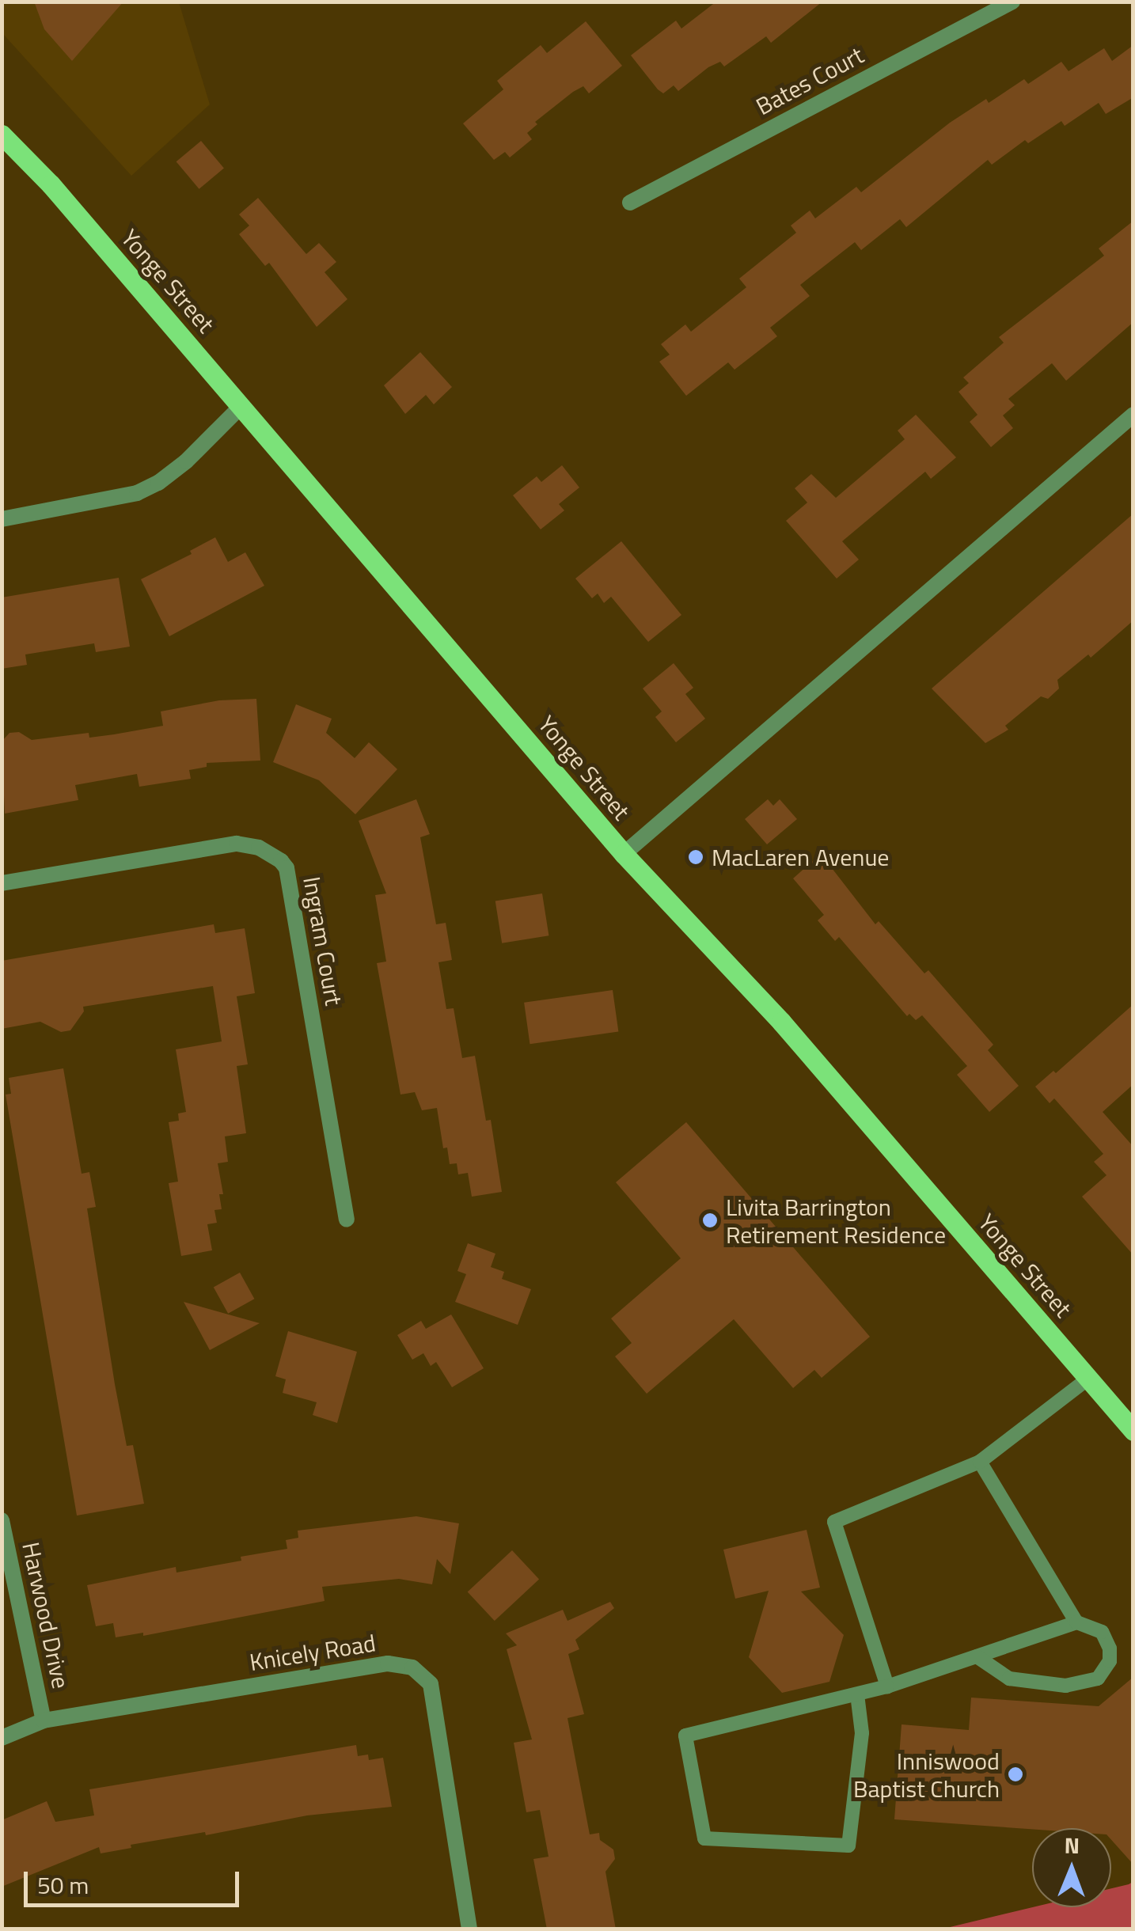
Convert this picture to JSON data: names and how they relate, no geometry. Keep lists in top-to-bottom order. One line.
{"streets":{"main road":["Yonge Street"],"street":["Bates Court","Ingram Court","Harwood Drive","Knicely Road"]},"crossings":[["Harwood Drive","Knicely Road"]],"places":["MacLaren Avenue","Livita Barrington Retirement Residence","Inniswood Baptist Church"],"scale_bar":"50 m","north":"top"}
